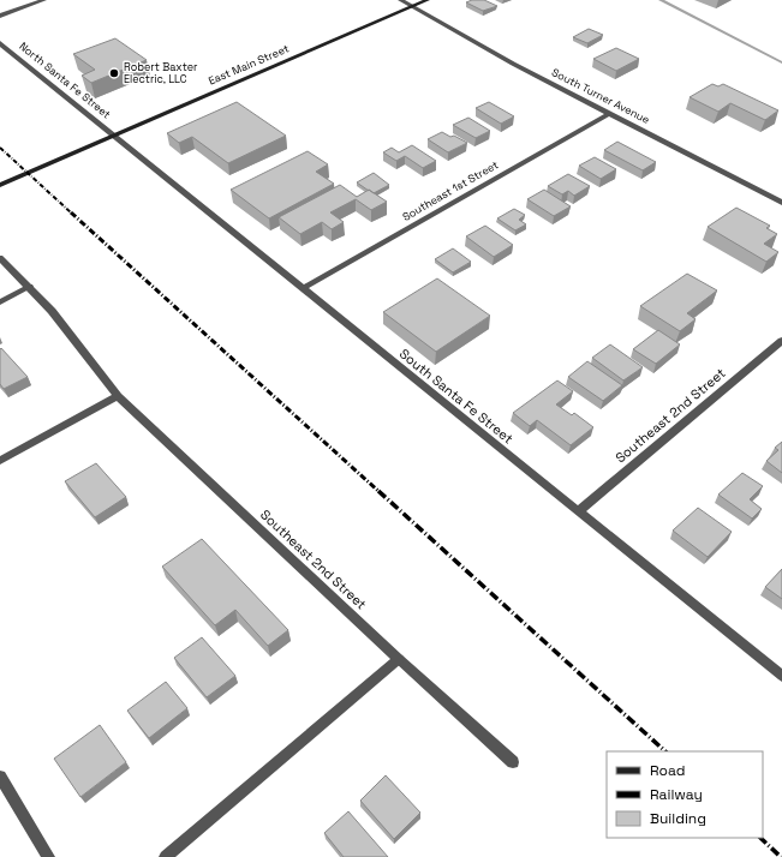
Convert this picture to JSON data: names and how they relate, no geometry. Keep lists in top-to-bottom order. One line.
{"streets":{"main road":["East Main Street"],"street":["North Santa Fe Street","South Turner Avenue","Southeast 1st Street","South Santa Fe Street","Southeast 2nd Street"]},"crossings":[["East Main Street","North Santa Fe Street"],["East Main Street","South Turner Avenue"],["East Main Street","South Santa Fe Street"],["North Santa Fe Street","South Santa Fe Street"],["South Turner Avenue","Southeast 1st Street"],["Southeast 1st Street","South Santa Fe Street"],["South Santa Fe Street","Southeast 2nd Street"]],"places":["Robert Baxter Electric, LLC"],"legend":["Road","Railway","Building"]}
